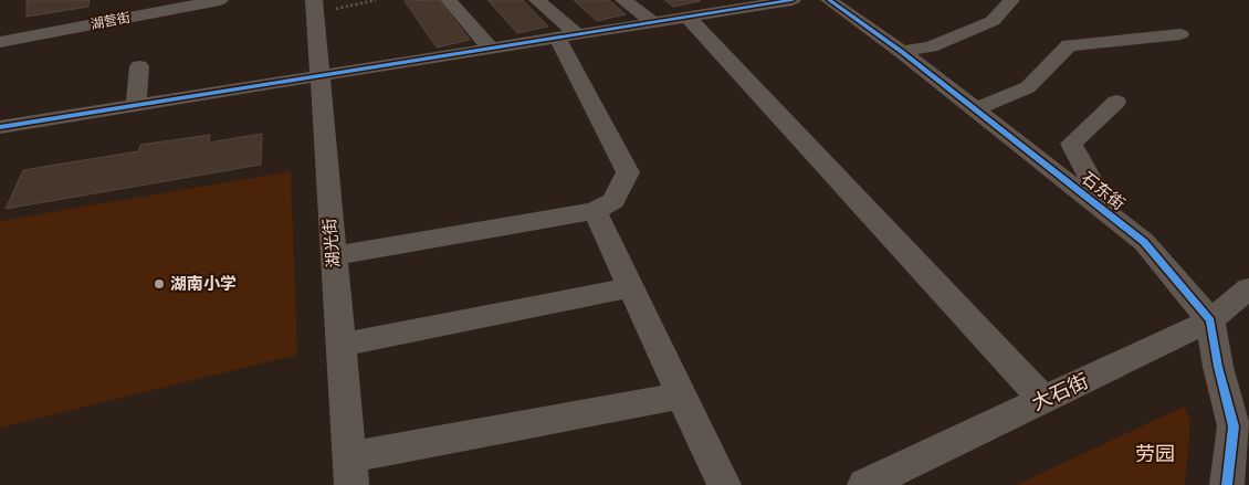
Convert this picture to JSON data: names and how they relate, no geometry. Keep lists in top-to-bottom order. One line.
{"streets":{"street":["湖营街","石东街","湖光街","大石街"]},"crossings":[["石东街","大石街"]],"parks":["劳园"],"places":["湖南小学"]}
